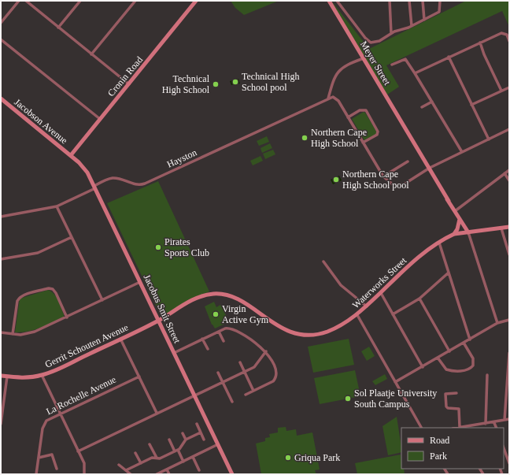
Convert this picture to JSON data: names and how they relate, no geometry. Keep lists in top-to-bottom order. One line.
{"streets":{"street":["Meyer Street","Cronin Road","Jacobson Avenue","Hayston","Waterworks Street","Jacobus Smit Street","Gerrit Schouten Avenue","La Rochelle Avenue"]},"crossings":[["Meyer Street","Waterworks Street"],["Cronin Road","Jacobson Avenue"],["Cronin Road","Jacobus Smit Street"],["Jacobson Avenue","Jacobus Smit Street"],["Hayston","Jacobus Smit Street"],["Waterworks Street","Jacobus Smit Street"],["Waterworks Street","Gerrit Schouten Avenue"],["Jacobus Smit Street","Gerrit Schouten Avenue"]],"places":["Technical High School pool","Technical High School","Northern Cape High School","Northern Cape High School pool","Pirates Sports Club","Virgin Active Gym","Sol Plaatje University South Campus","Griqua Park"],"legend":["Road","Park"]}
